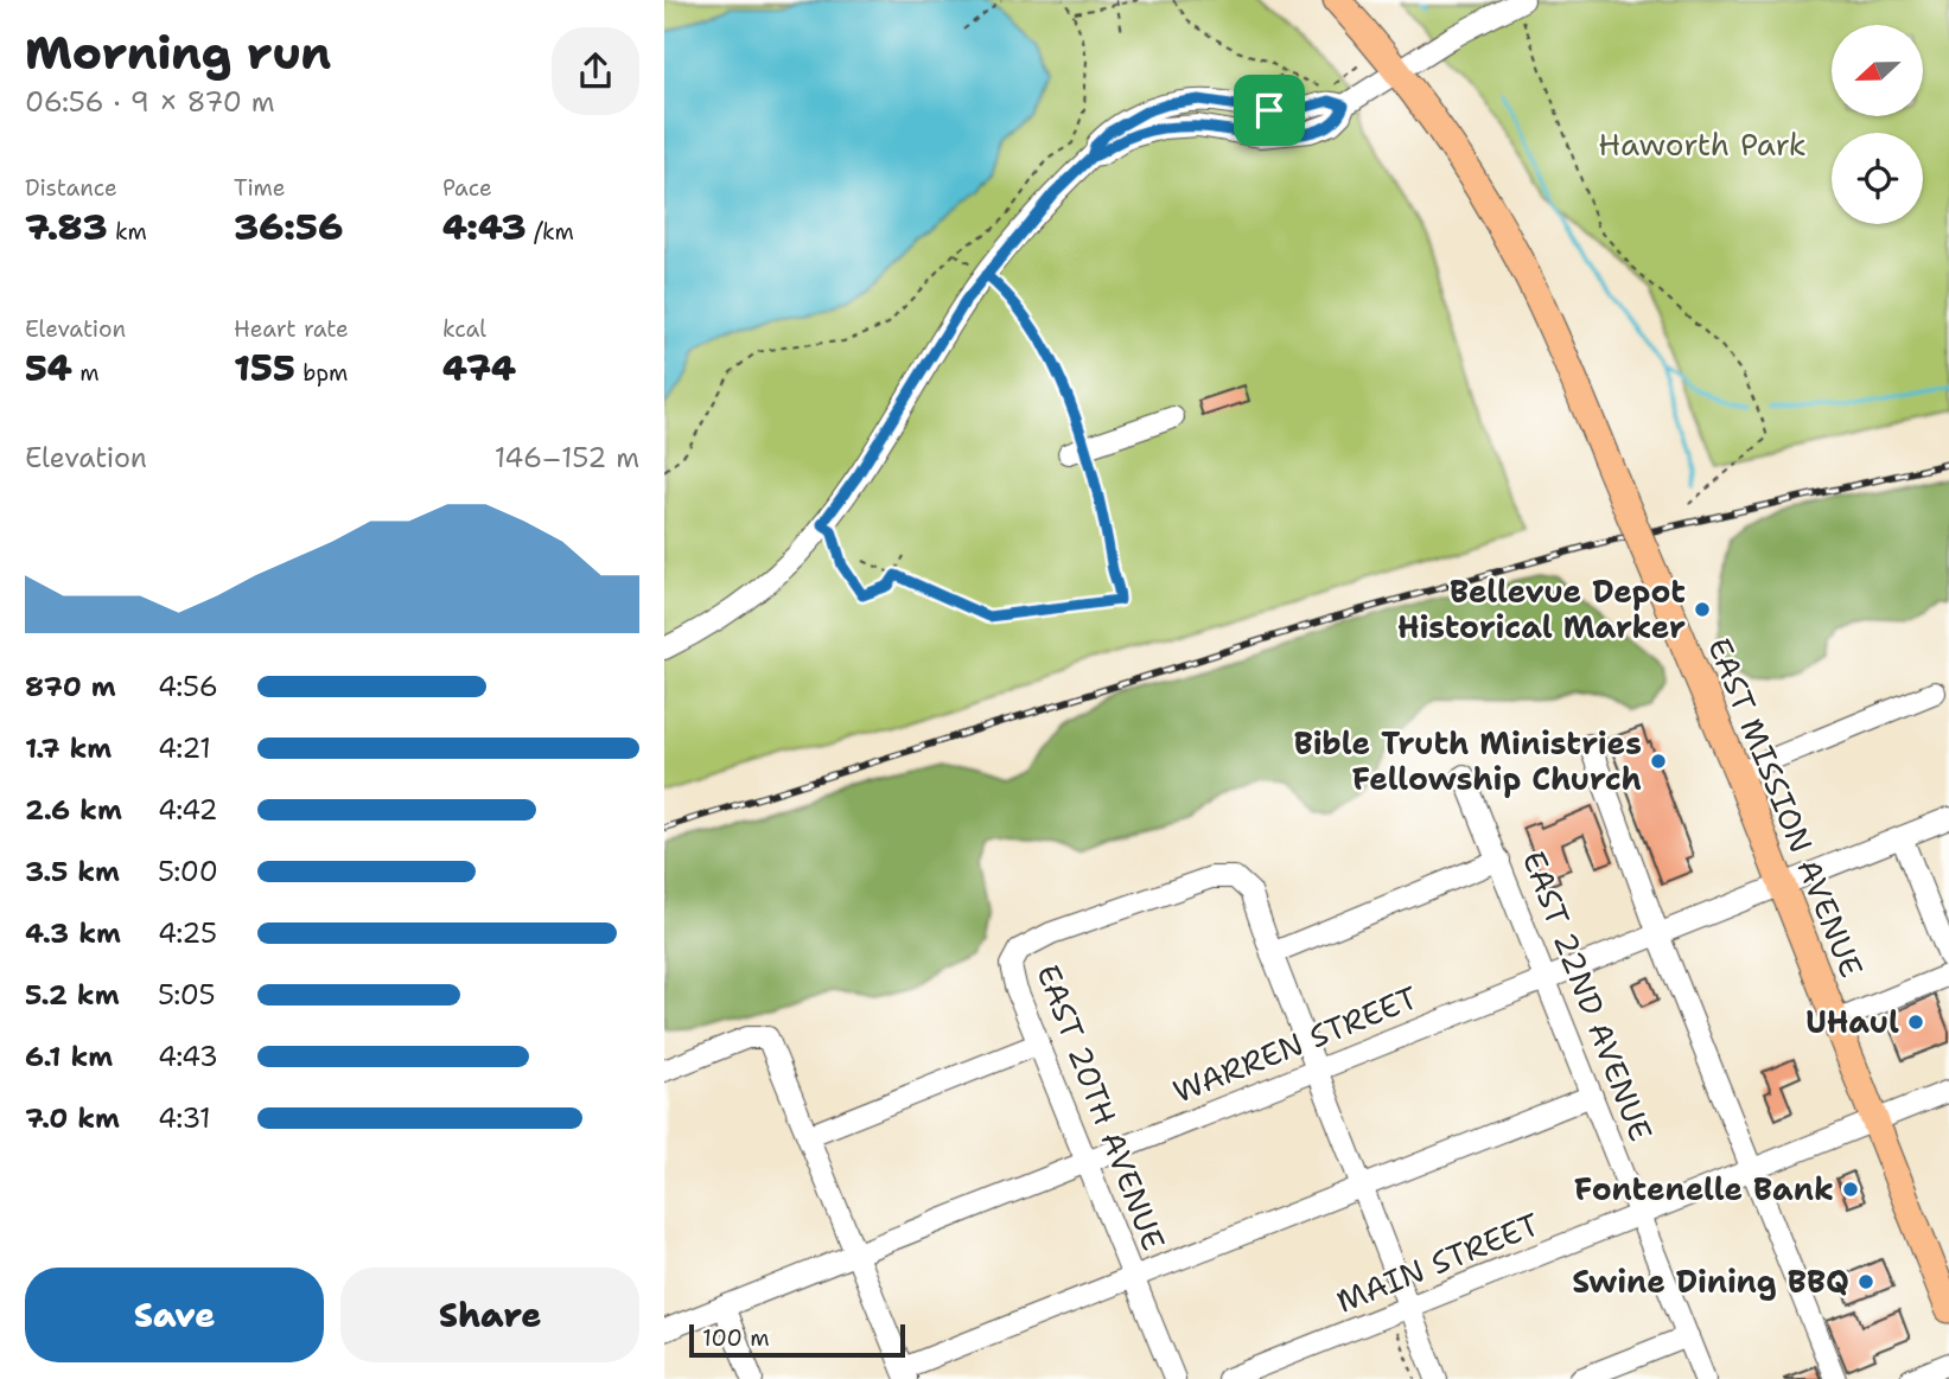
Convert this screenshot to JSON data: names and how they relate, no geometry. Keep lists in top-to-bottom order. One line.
{"streets":{"main road":["EAST MISSION AVENUE"],"street":["EAST 22ND AVENUE","WARREN STREET","EAST 20TH AVENUE","MAIN STREET"]},"crossings":[["EAST MISSION AVENUE","WARREN STREET"],["EAST MISSION AVENUE","MAIN STREET"],["EAST 22ND AVENUE","WARREN STREET"],["EAST 22ND AVENUE","MAIN STREET"],["WARREN STREET","EAST 20TH AVENUE"],["EAST 20TH AVENUE","MAIN STREET"]],"parks":["Haworth Park"],"places":["Bellevue Depot Historical Marker","Bible Truth Ministries Fellowship Church","UHaul","Fontenelle Bank","Swine Dining BBQ"],"scale_bar":"100 m","north":"left","page":{"heading":["Morning run","06:56 · 9 × 870 m"],"stats":[["Distance","7.83 km"],["Time","36:56"],["Pace","4:43 /km"],["Elevation","54 m"],["Heart rate","155 bpm"],["kcal","474"]],"chart":["Elevation","146–152 m"],"list":[{"name":"870 m","note":"4:56"},{"name":"1.7 km","note":"4:21"},{"name":"2.6 km","note":"4:42"},{"name":"3.5 km","note":"5:00"},{"name":"4.3 km","note":"4:25"},{"name":"5.2 km","note":"5:05"},{"name":"6.1 km","note":"4:43"},{"name":"7.0 km","note":"4:31"}],"buttons":["Save","Share"],"scale":"100 m"}}
